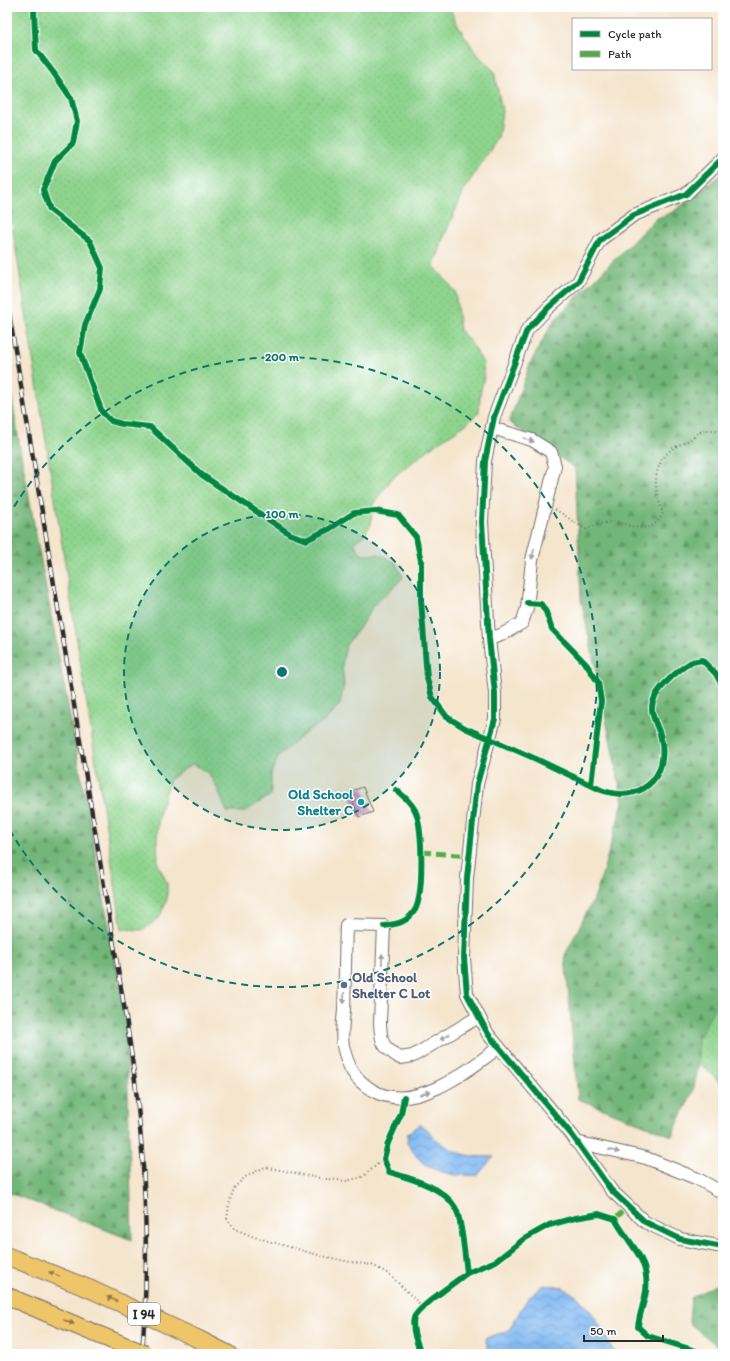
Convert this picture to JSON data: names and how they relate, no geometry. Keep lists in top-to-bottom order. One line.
{"streets":{"highway":["I 94"]},"places":["Old School Shelter C","Old School Shelter C Lot"],"legend":["Cycle path","Path"],"scale_bar":"50 m","rings":["200 m","100 m"]}
